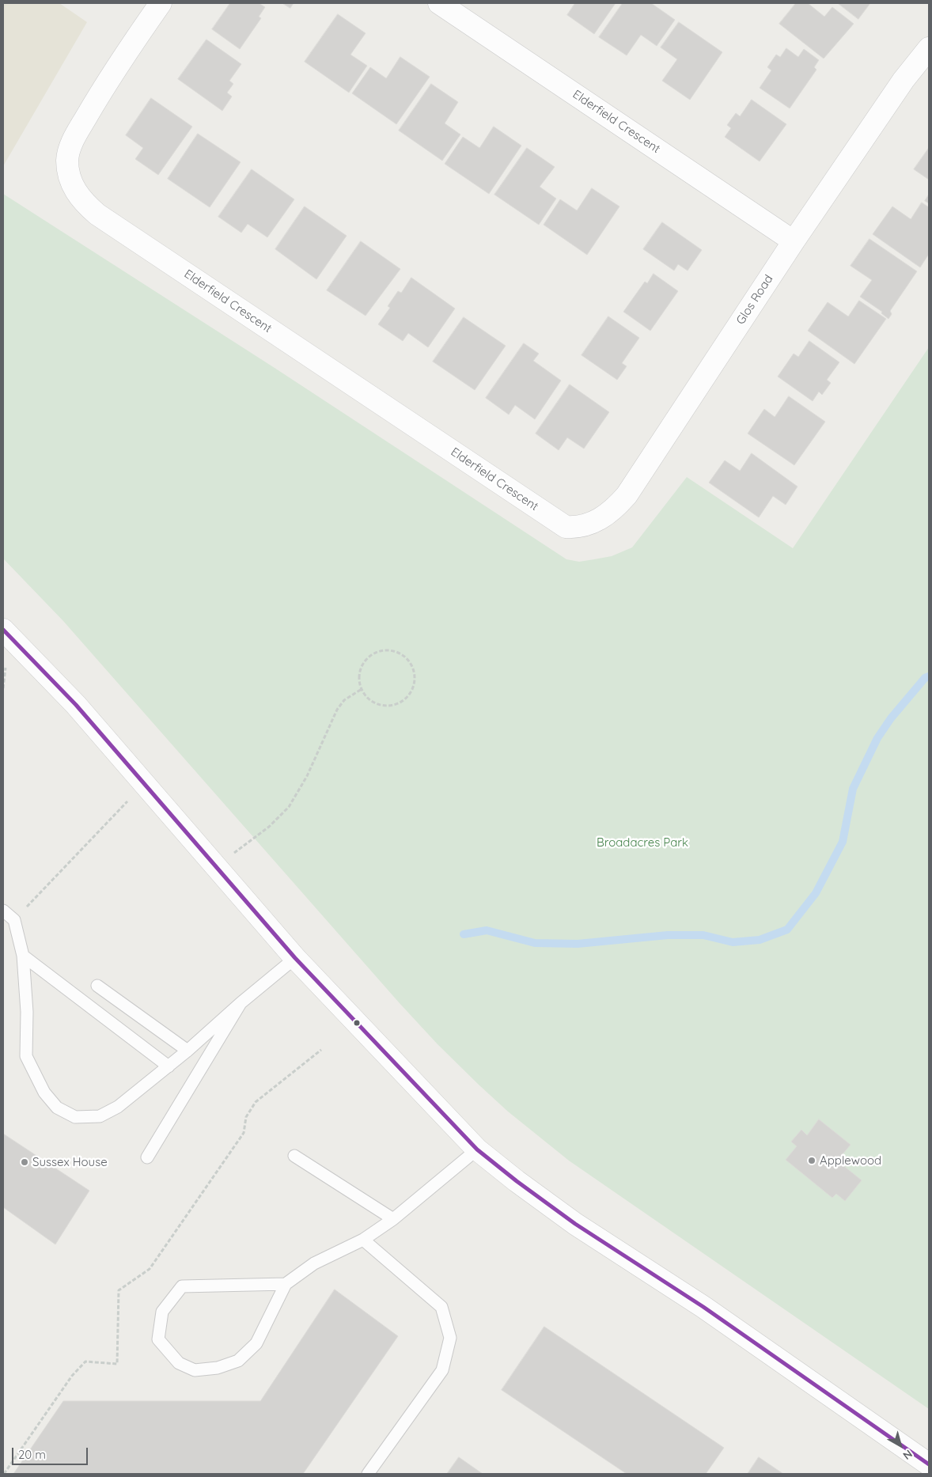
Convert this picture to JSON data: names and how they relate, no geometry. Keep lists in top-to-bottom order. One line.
{"streets":{"street":["Elderfield Crescent","Glos Road"]},"crossings":[["Elderfield Crescent","Glos Road"]],"parks":["Broadacres Park"],"places":["Applewood","Sussex House"],"scale_bar":"20 m","north":"bottom right"}
